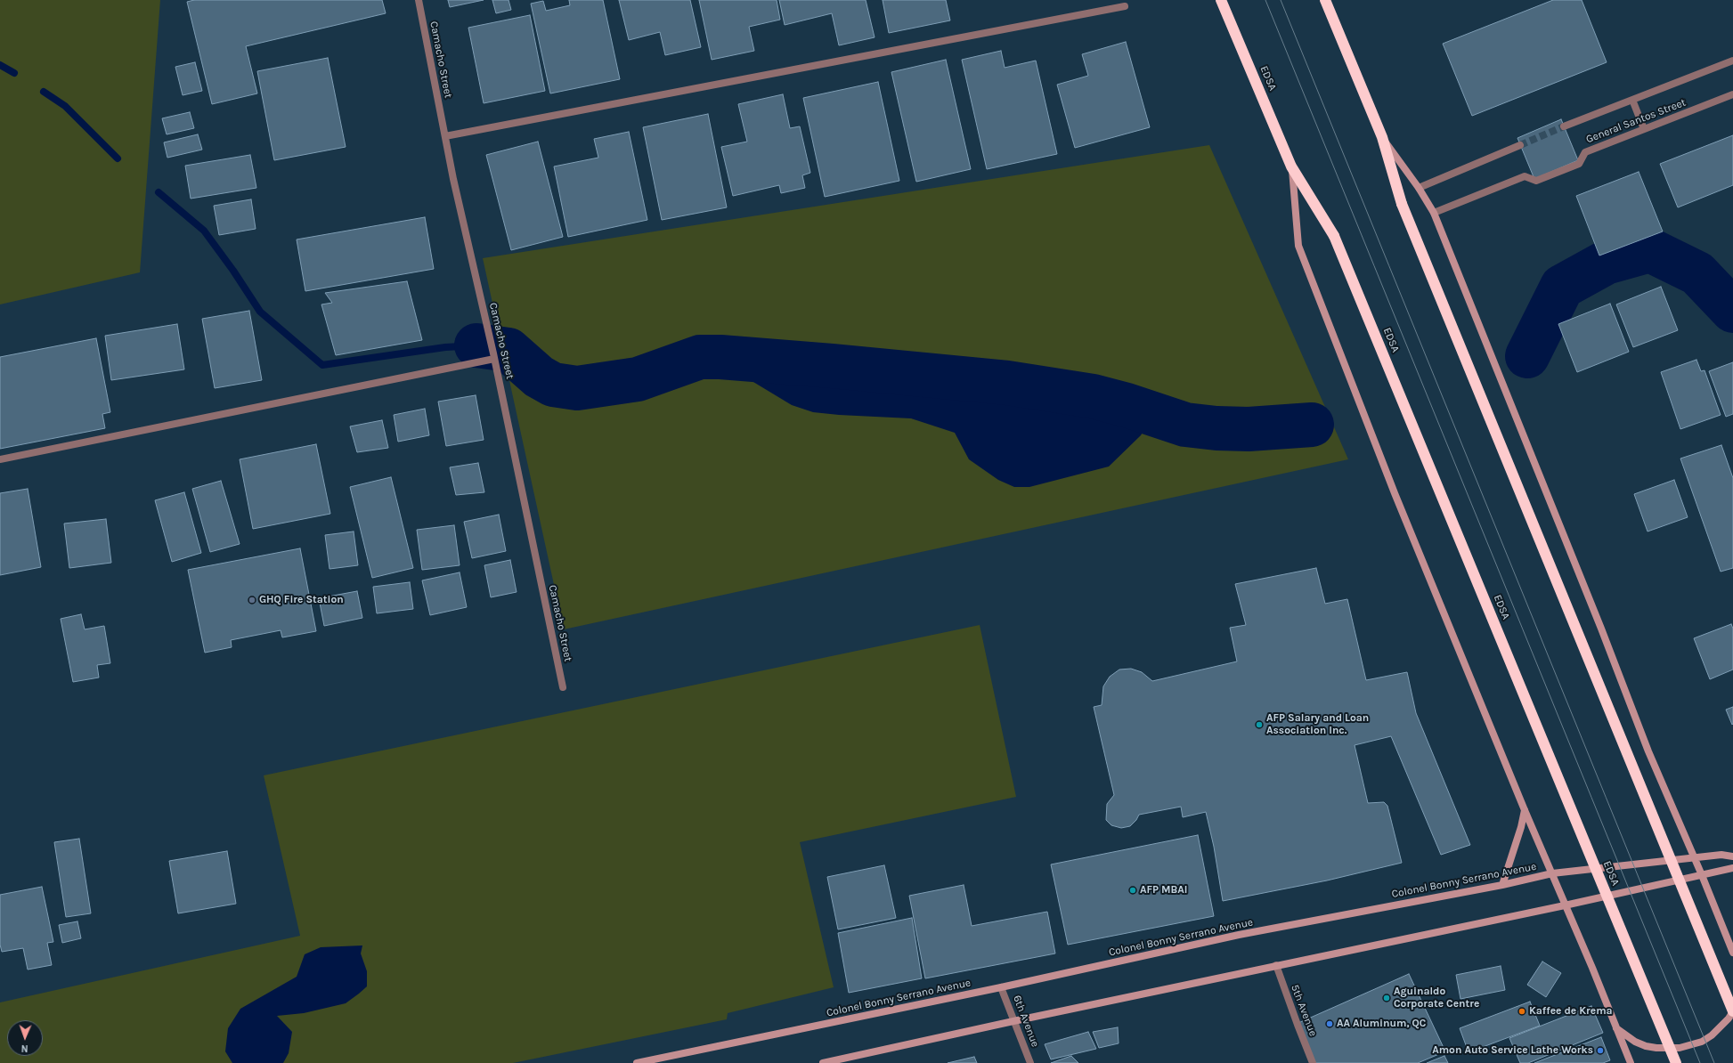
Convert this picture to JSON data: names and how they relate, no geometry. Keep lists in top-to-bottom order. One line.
{"streets":{"highway":["EDSA"],"main road":["Colonel Bonny Serrano Avenue"],"street":["Camacho Street","General Santos Street","5th Avenue","6th Avenue"]},"crossings":[["EDSA","Colonel Bonny Serrano Avenue"],["Colonel Bonny Serrano Avenue","6th Avenue"]],"places":["GHQ Fire Station","AFP Salary and Loan Association Inc.","AFP MBAI","Aguinaldo Corporate Centre","Kaffee de Krema","AA Aluminum, QC","Amon Auto Service Lathe Works"],"north":"bottom"}
